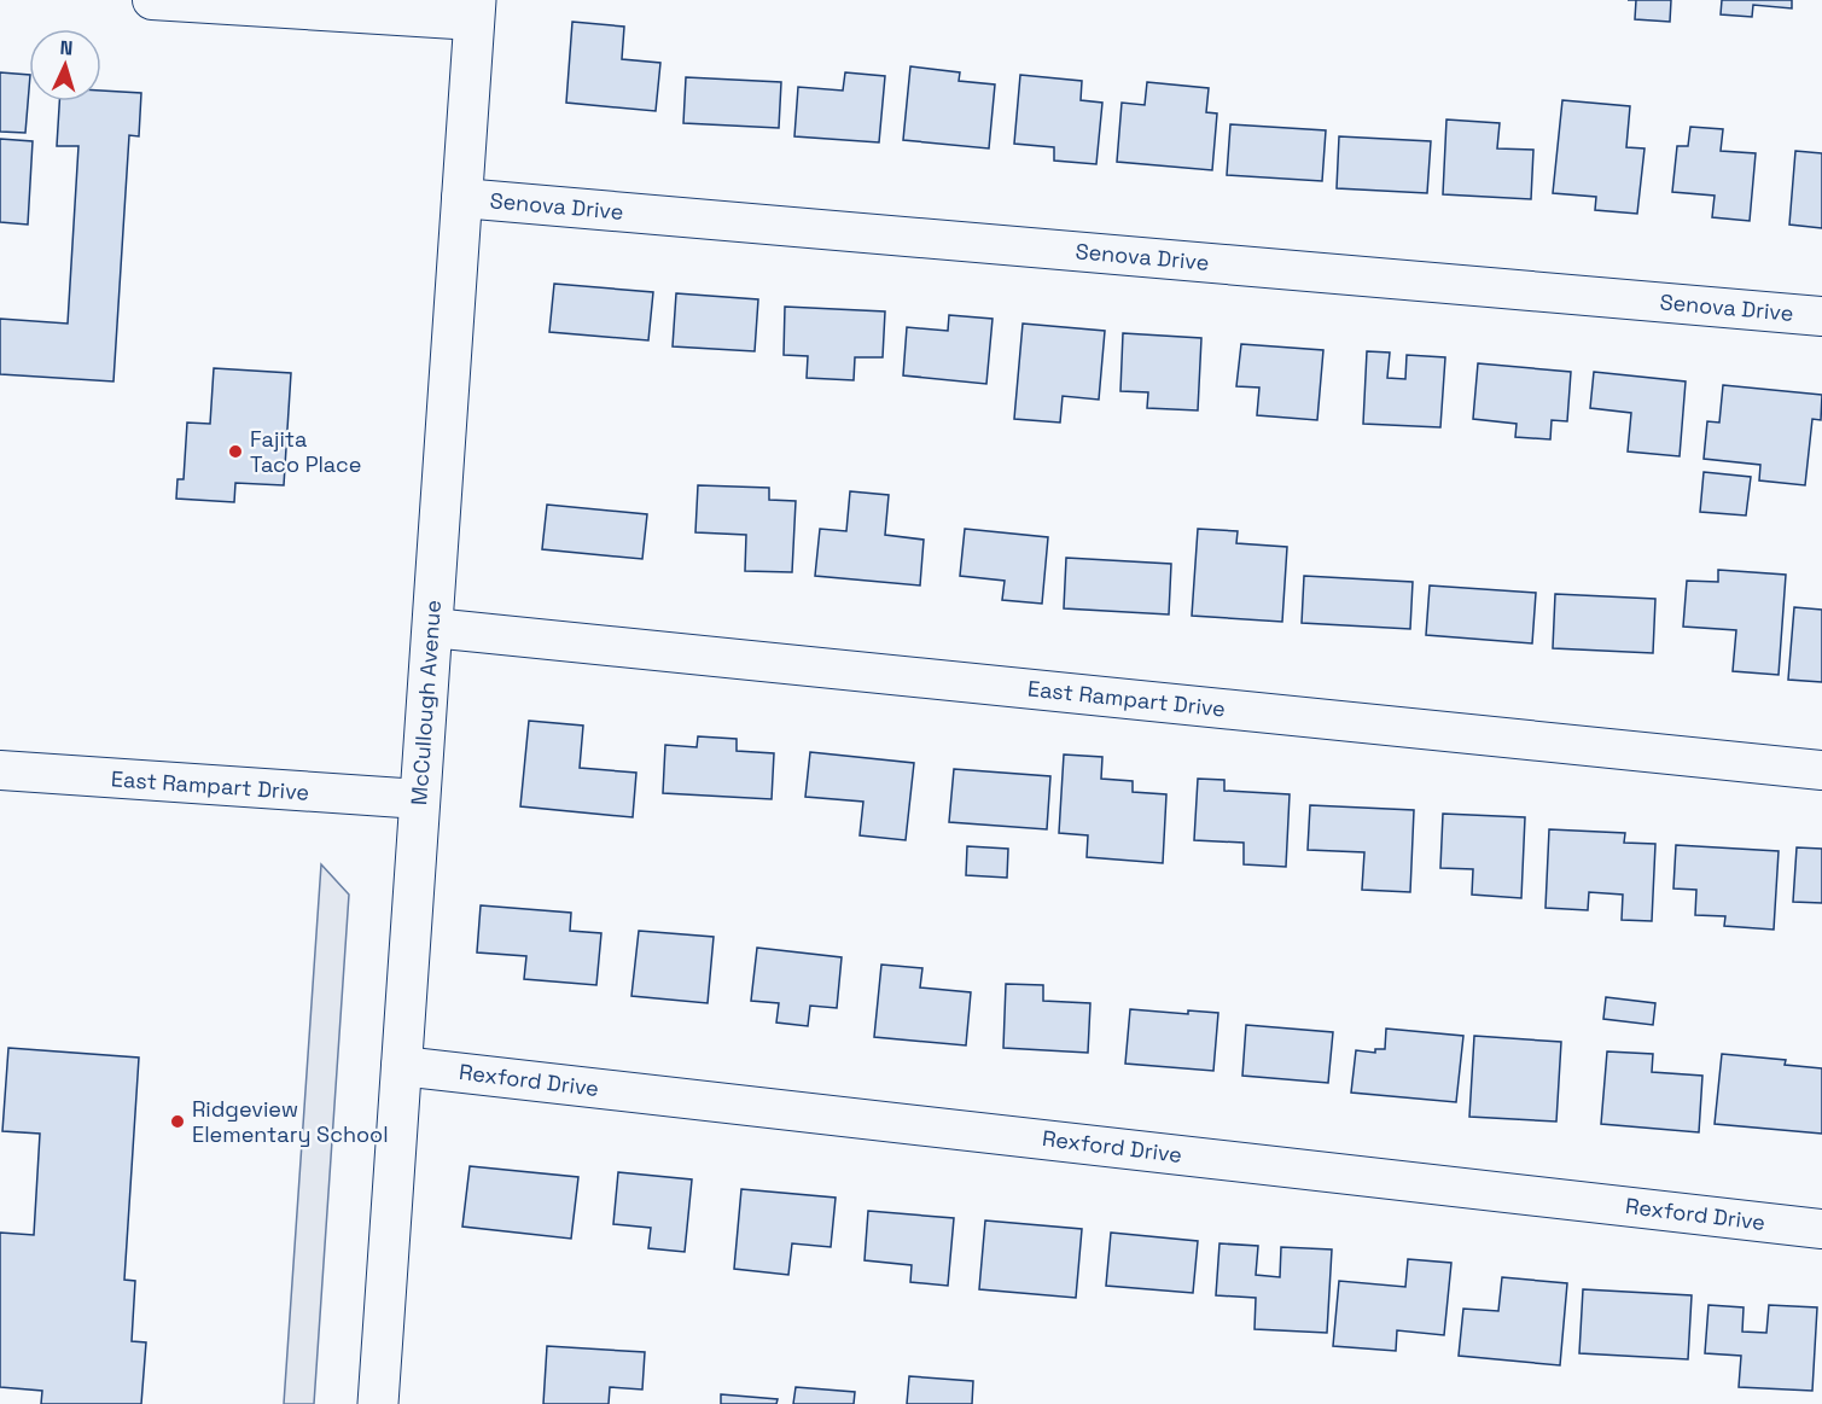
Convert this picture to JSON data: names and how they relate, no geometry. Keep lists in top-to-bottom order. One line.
{"streets":{"main road":["McCullough Avenue"],"street":["Senova Drive","East Rampart Drive","Rexford Drive"]},"crossings":[["Senova Drive","McCullough Avenue"],["East Rampart Drive","McCullough Avenue"],["McCullough Avenue","Rexford Drive"]],"places":["Fajita Taco Place","Ridgeview Elementary School"],"north":"top"}
